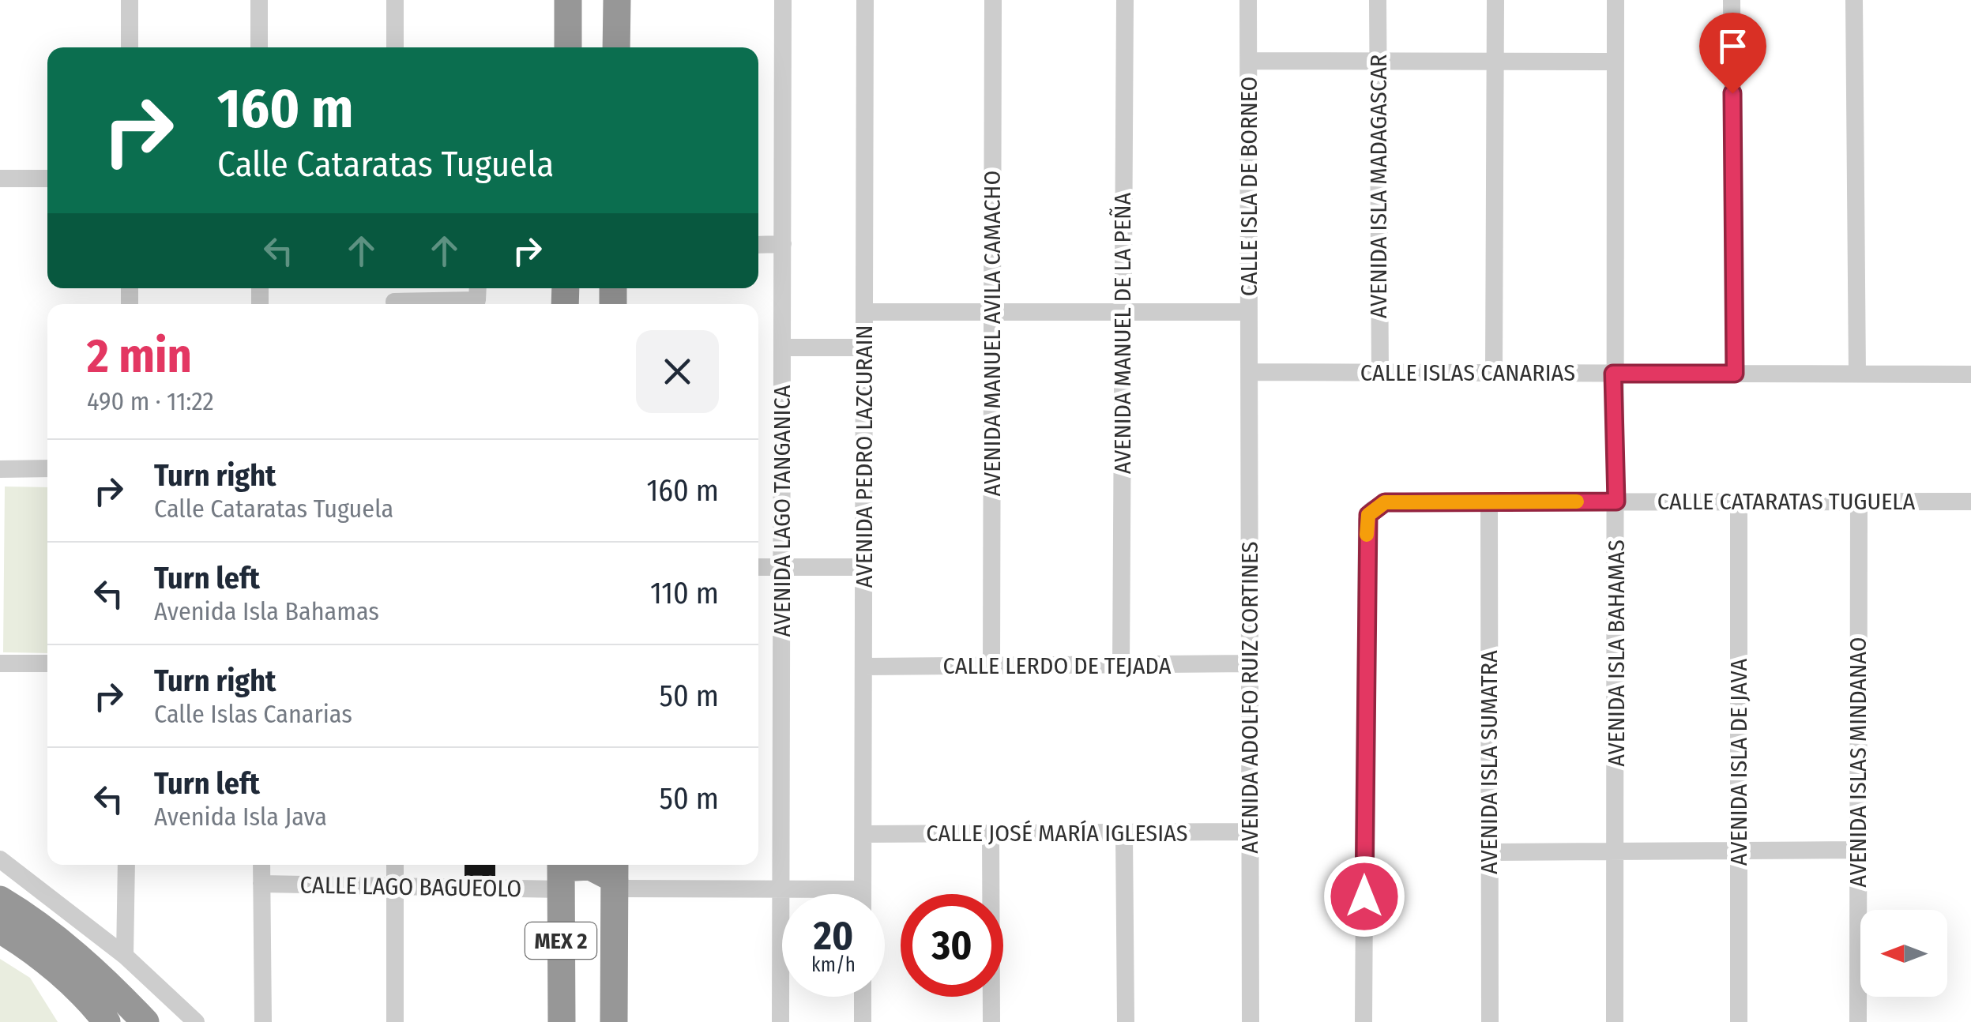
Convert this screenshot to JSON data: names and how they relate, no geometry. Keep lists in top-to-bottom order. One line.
{"streets":{"highway":["MEX 2"],"street":["CALLE ISLA DE BORNEO","AVENIDA ISLA MADAGASCAR","AVENIDA MANUEL AVILA CAMACHO","AVENIDA MANUEL DE LA PEÑA","CALLE ISLAS CANARIAS","AVENIDA PEDRO LAZCURAIN","CALLE CATARATAS TUGUELA","AVENIDA LAGO TANGANICA","AVENIDA ISLA BAHAMAS","CALLE LERDO DE TEJADA","AVENIDA ADOLFO RUIZ CORTINES","AVENIDA ISLA SUMATRA","AVENIDA ISLA DE JAVA","AVENIDA ISLAS MINDANAO","CALLE JOSÉ MARÍA IGLESIAS","CALLE LAGO BAGUEOLO"]},"crossings":[["CALLE ISLA DE BORNEO","CALLE ISLAS CANARIAS"],["CALLE ISLA DE BORNEO","AVENIDA ADOLFO RUIZ CORTINES"],["AVENIDA ISLA MADAGASCAR","CALLE ISLAS CANARIAS"],["AVENIDA MANUEL AVILA CAMACHO","CALLE LERDO DE TEJADA"],["AVENIDA MANUEL DE LA PEÑA","CALLE LERDO DE TEJADA"],["CALLE ISLAS CANARIAS","AVENIDA ISLA BAHAMAS"],["CALLE ISLAS CANARIAS","AVENIDA ADOLFO RUIZ CORTINES"],["AVENIDA PEDRO LAZCURAIN","CALLE LERDO DE TEJADA"],["AVENIDA PEDRO LAZCURAIN","CALLE JOSÉ MARÍA IGLESIAS"],["CALLE CATARATAS TUGUELA","AVENIDA ISLA BAHAMAS"],["CALLE CATARATAS TUGUELA","AVENIDA ISLA SUMATRA"],["CALLE CATARATAS TUGUELA","AVENIDA ISLA DE JAVA"],["CALLE CATARATAS TUGUELA","AVENIDA ISLAS MINDANAO"],["CALLE LERDO DE TEJADA","AVENIDA ADOLFO RUIZ CORTINES"],["AVENIDA ADOLFO RUIZ CORTINES","CALLE JOSÉ MARÍA IGLESIAS"],["CALLE LAGO BAGUEOLO","MEX 2"]],"north":"left","page":{"turn":["160 m","Calle Cataratas Tuguela"],"heading":["2 min","490 m · 11:22"],"list":[{"name":"Turn right","note":"Calle Cataratas Tuguela","value":"160 m"},{"name":"Turn left","note":"Avenida Isla Bahamas","value":"110 m"},{"name":"Turn right","note":"Calle Islas Canarias","value":"50 m"},{"name":"Turn left","note":"Avenida Isla Java","value":"50 m"}],"speed":"20 km/h","limit":"30"}}
